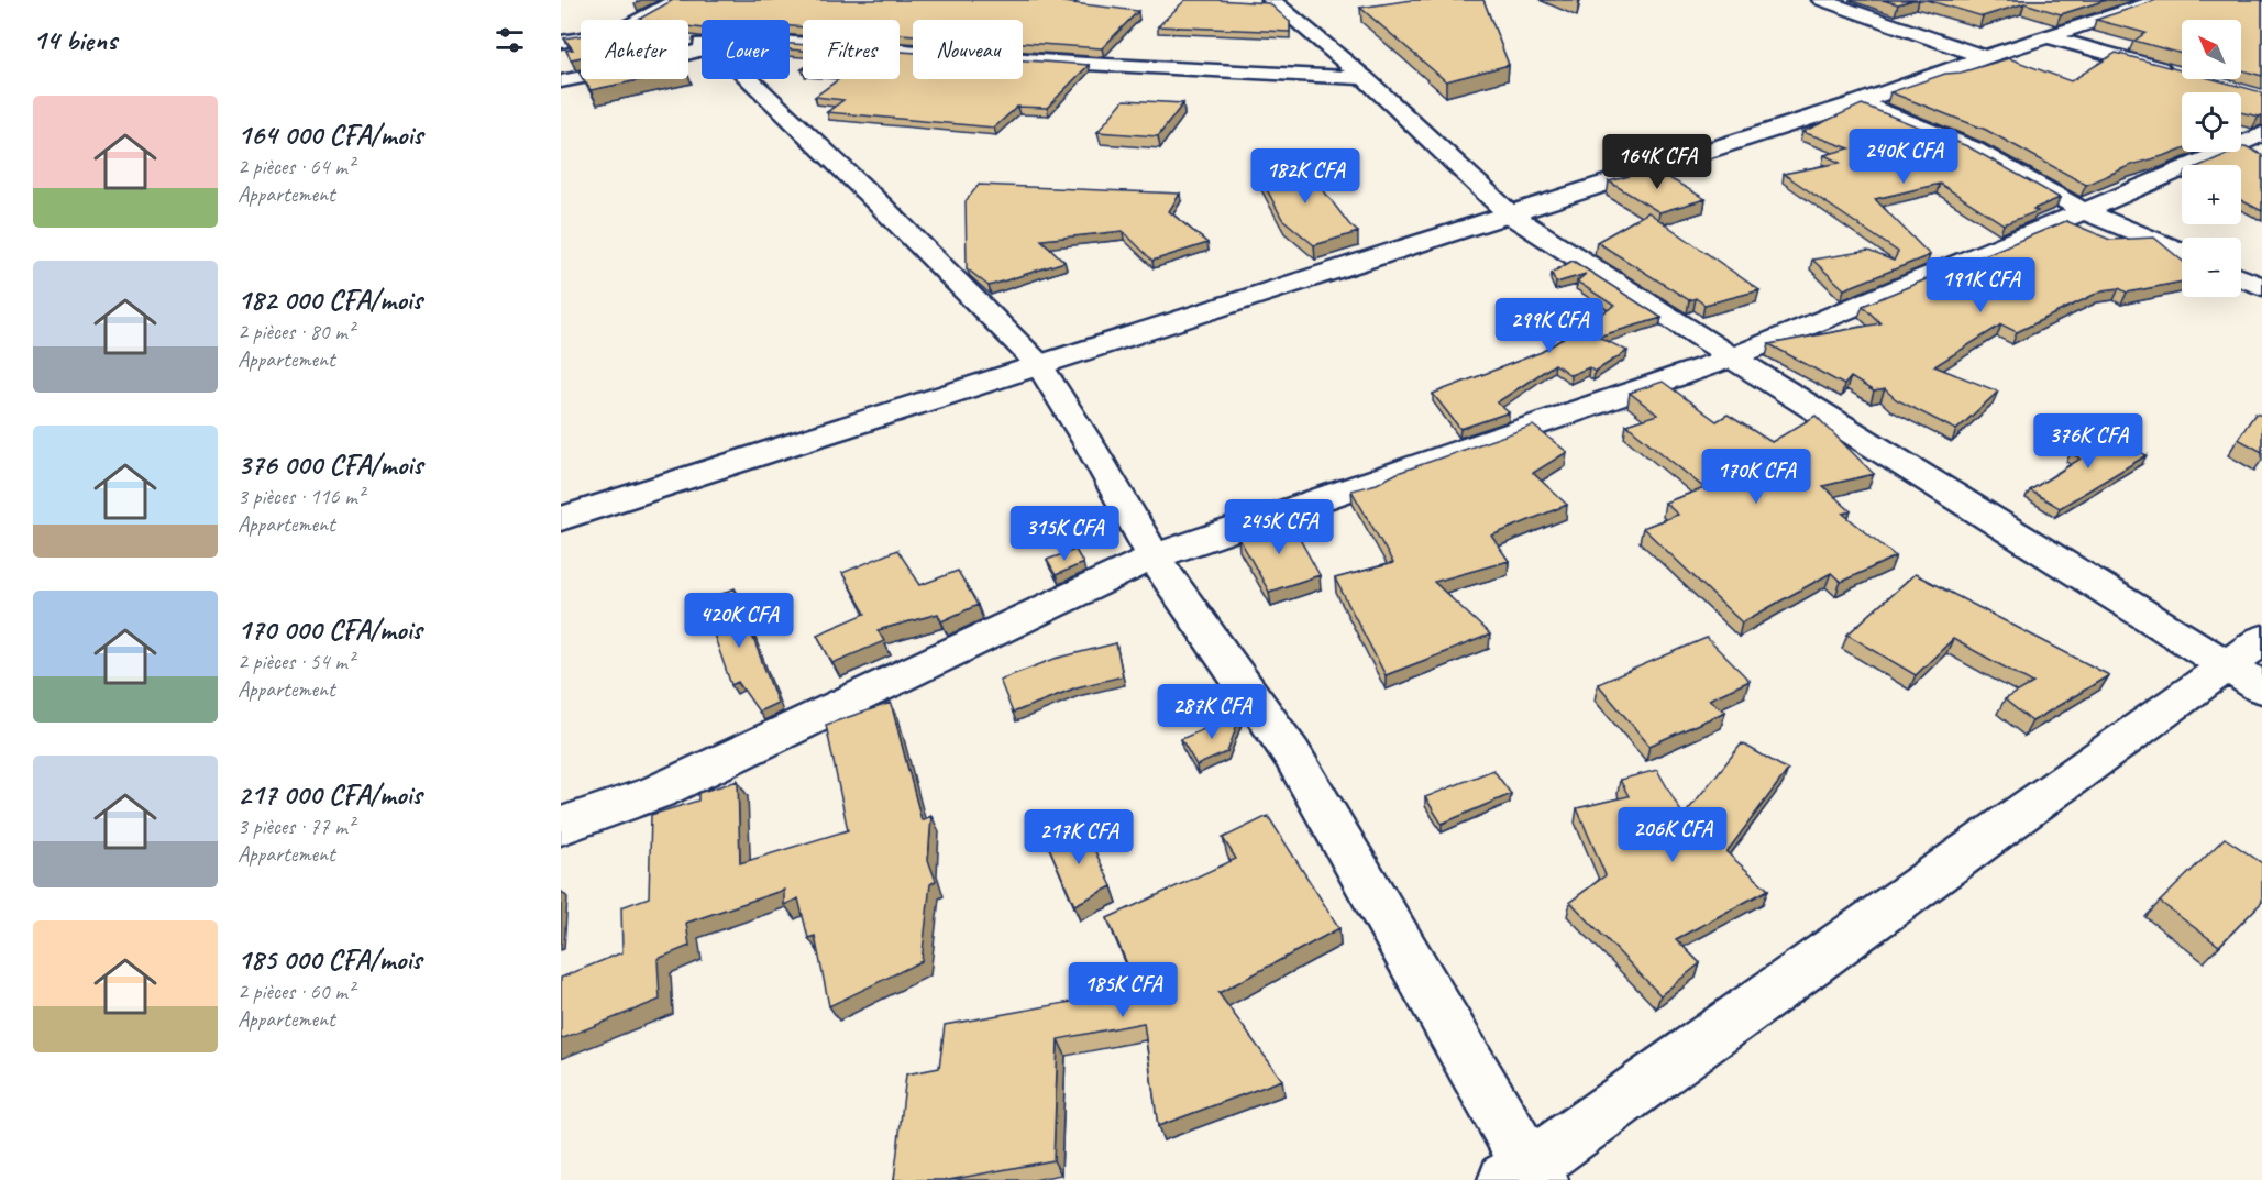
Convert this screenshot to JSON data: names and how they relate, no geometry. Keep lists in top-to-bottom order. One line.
{"north":"top left","page":{"heading":"14 biens","map_buttons":["+","−"],"chip":["Acheter","Louer","Filtres","Nouveau"],"list":[{"name":"164 000 CFA/mois","note":"2 pièces · 64 m² · Appartement"},{"name":"182 000 CFA/mois","note":"2 pièces · 80 m² · Appartement"},{"name":"376 000 CFA/mois","note":"3 pièces · 116 m² · Appartement"},{"name":"170 000 CFA/mois","note":"2 pièces · 54 m² · Appartement"},{"name":"217 000 CFA/mois","note":"3 pièces · 77 m² · Appartement"},{"name":"185 000 CFA/mois","note":"2 pièces · 60 m² · Appartement"}],"price":["240K CFA","164K CFA","182K CFA","191K CFA","299K CFA","376K CFA","170K CFA","245K CFA","315K CFA","420K CFA","287K CFA","206K CFA","217K CFA","185K CFA"]}}
